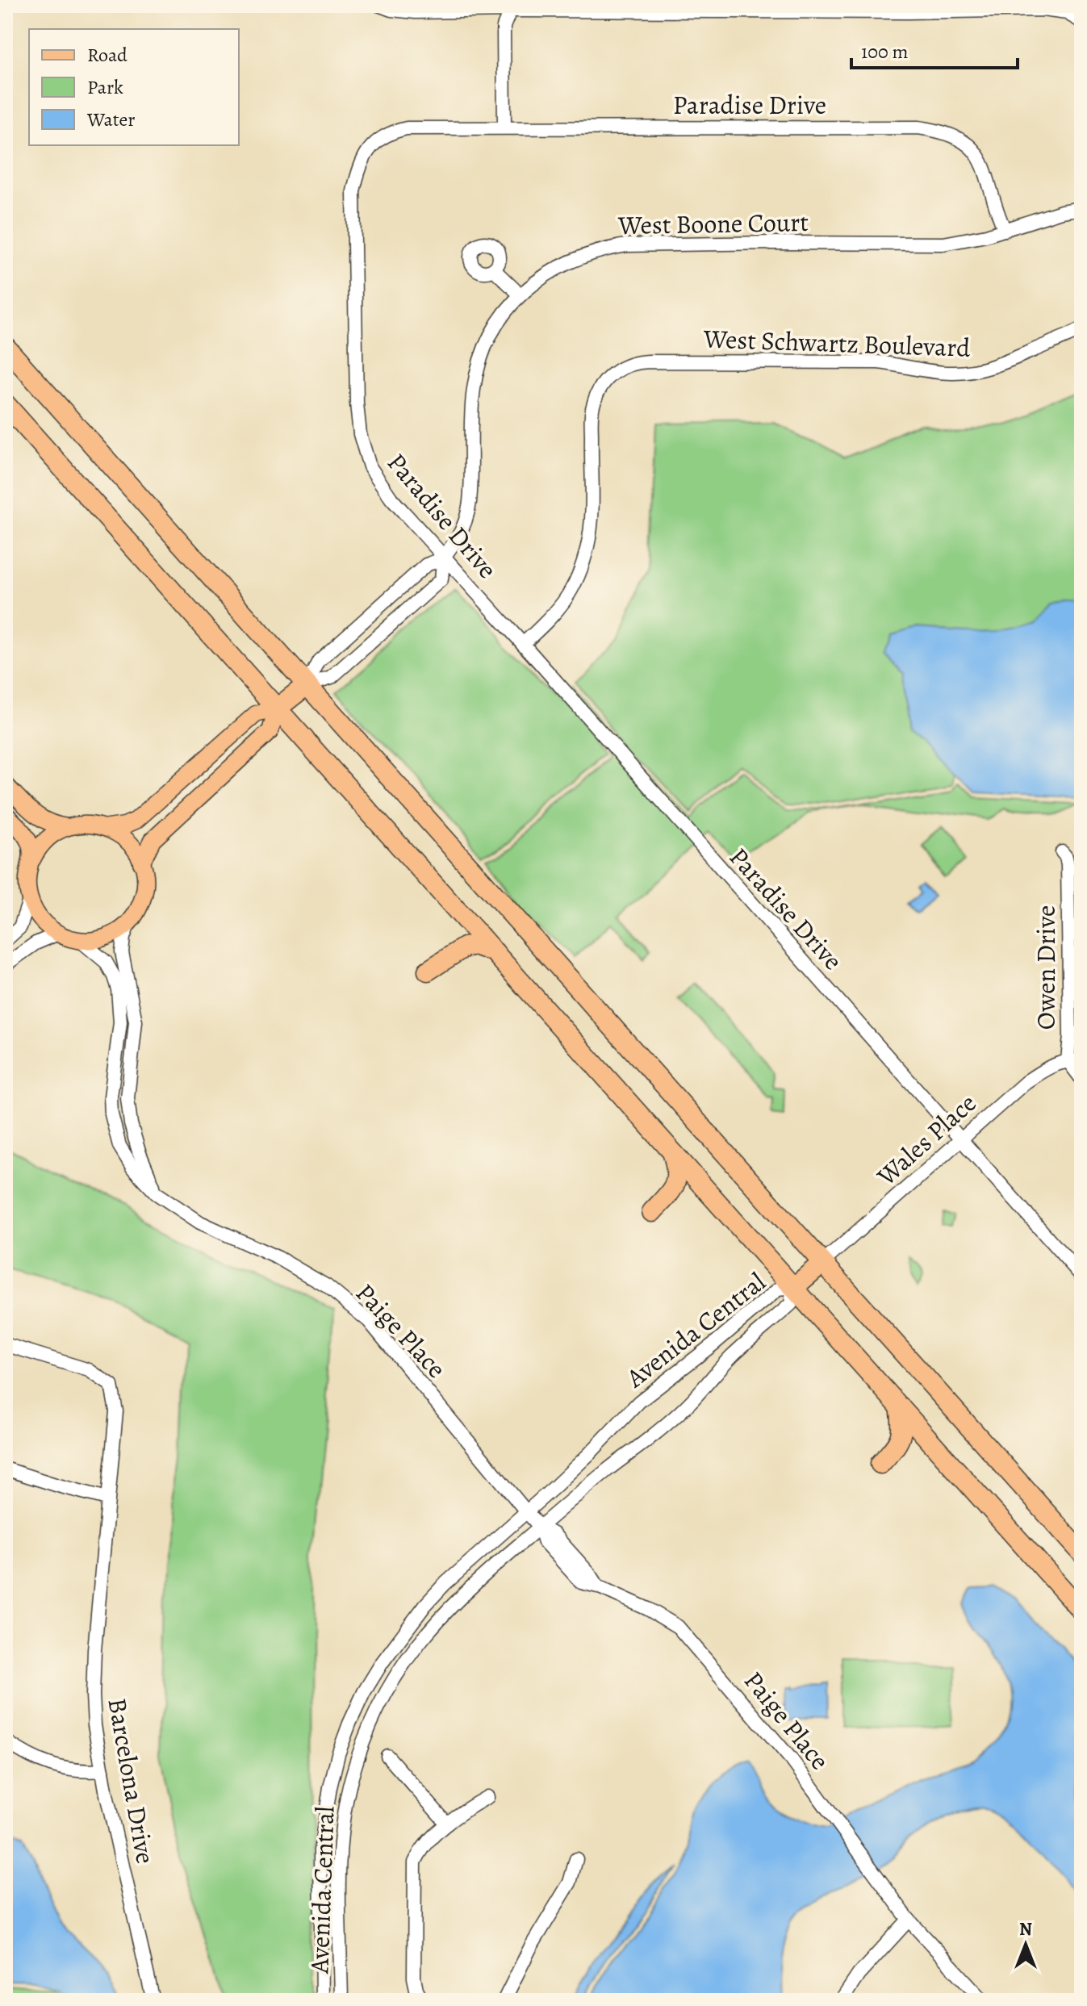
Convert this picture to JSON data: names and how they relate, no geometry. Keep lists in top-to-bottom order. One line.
{"streets":{"street":["Paradise Drive","West Boone Court","West Schwartz Boulevard","Owen Drive","Wales Place","Avenida Central","Paige Place","Barcelona Drive"]},"crossings":[["Paradise Drive","West Boone Court"],["Paradise Drive","West Schwartz Boulevard"],["Paradise Drive","Wales Place"],["Owen Drive","Wales Place"],["Avenida Central","Paige Place"]],"legend":["Road","Park","Water"],"scale_bar":"100 m","north":"top"}
